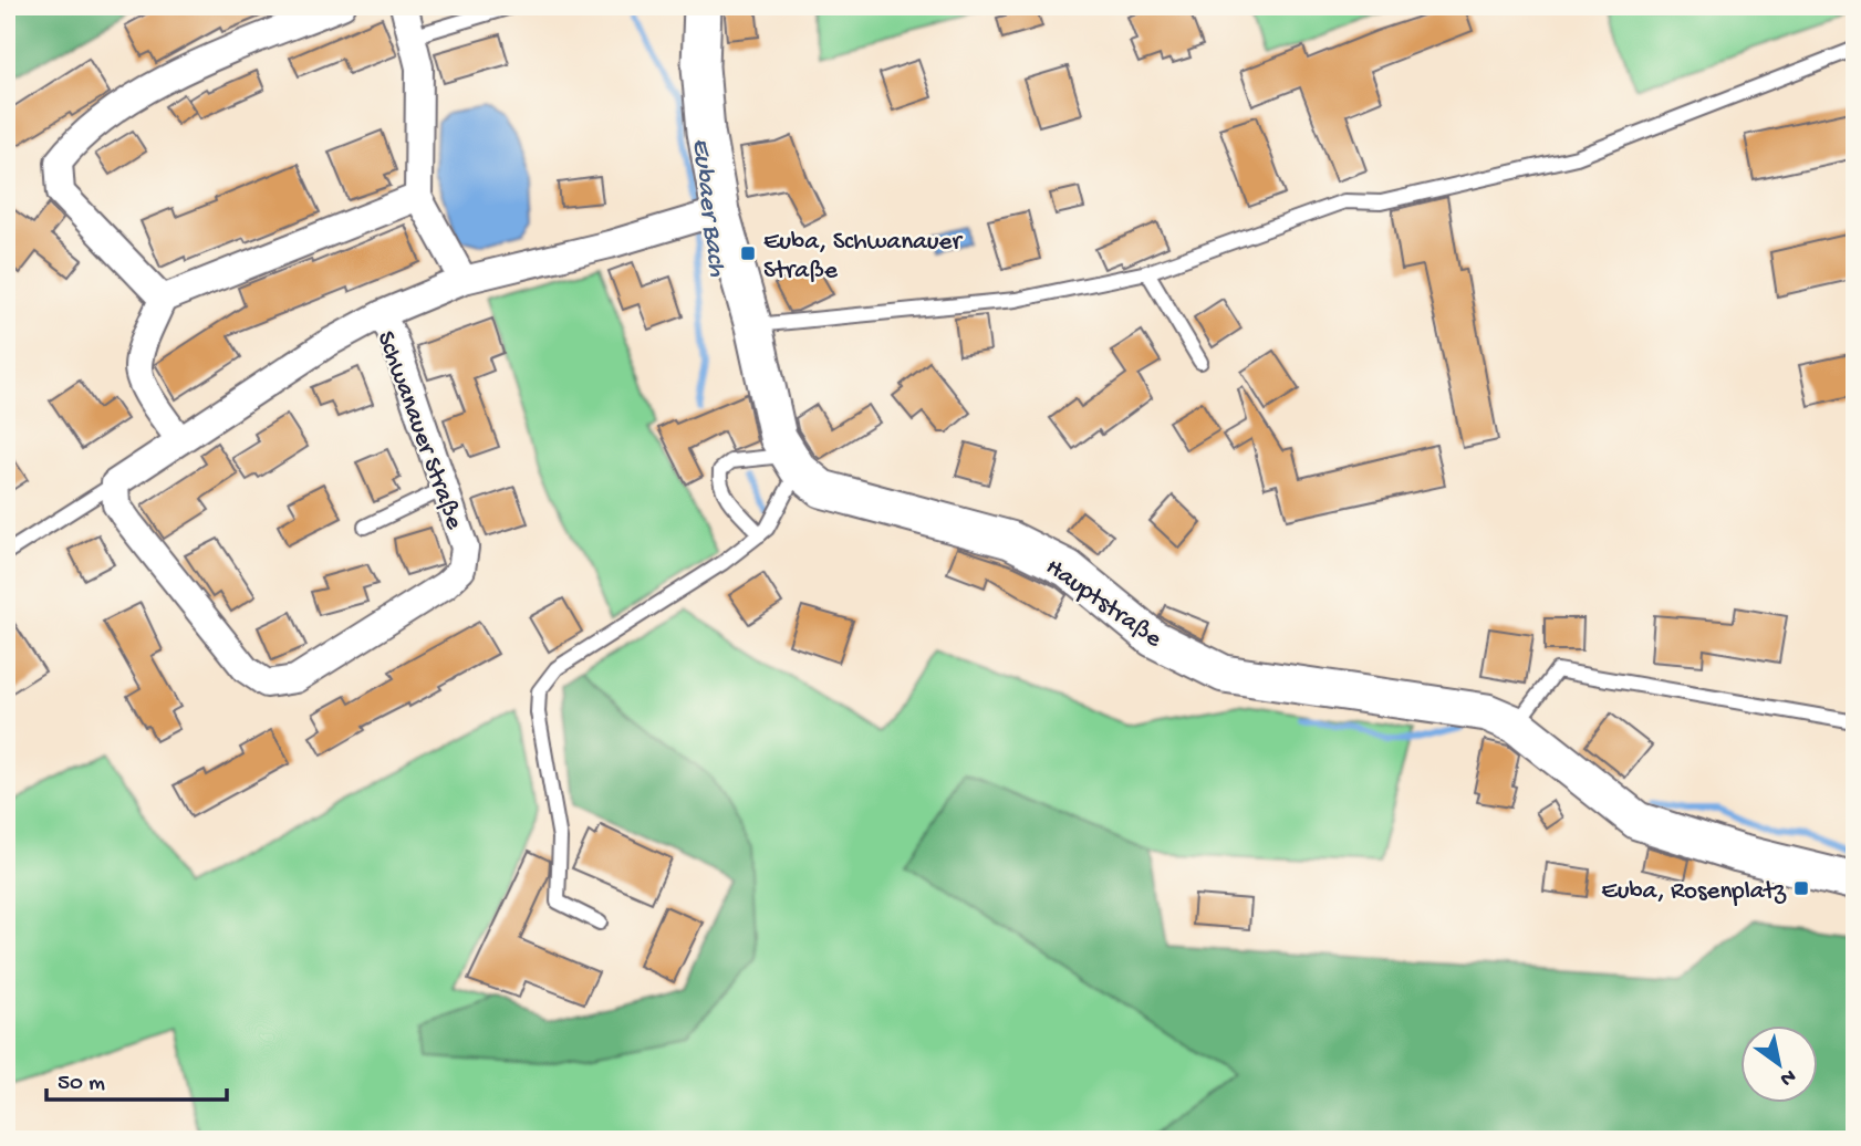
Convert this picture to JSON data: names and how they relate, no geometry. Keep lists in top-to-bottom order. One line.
{"streets":{"street":["Schwanauer Straße","Hauptstraße"]},"water":["Eubaer Bach"],"places":{"transit":["Euba, Schwanauer Straße","Euba, Rosenplatz"]},"scale_bar":"50 m","north":"bottom right"}
